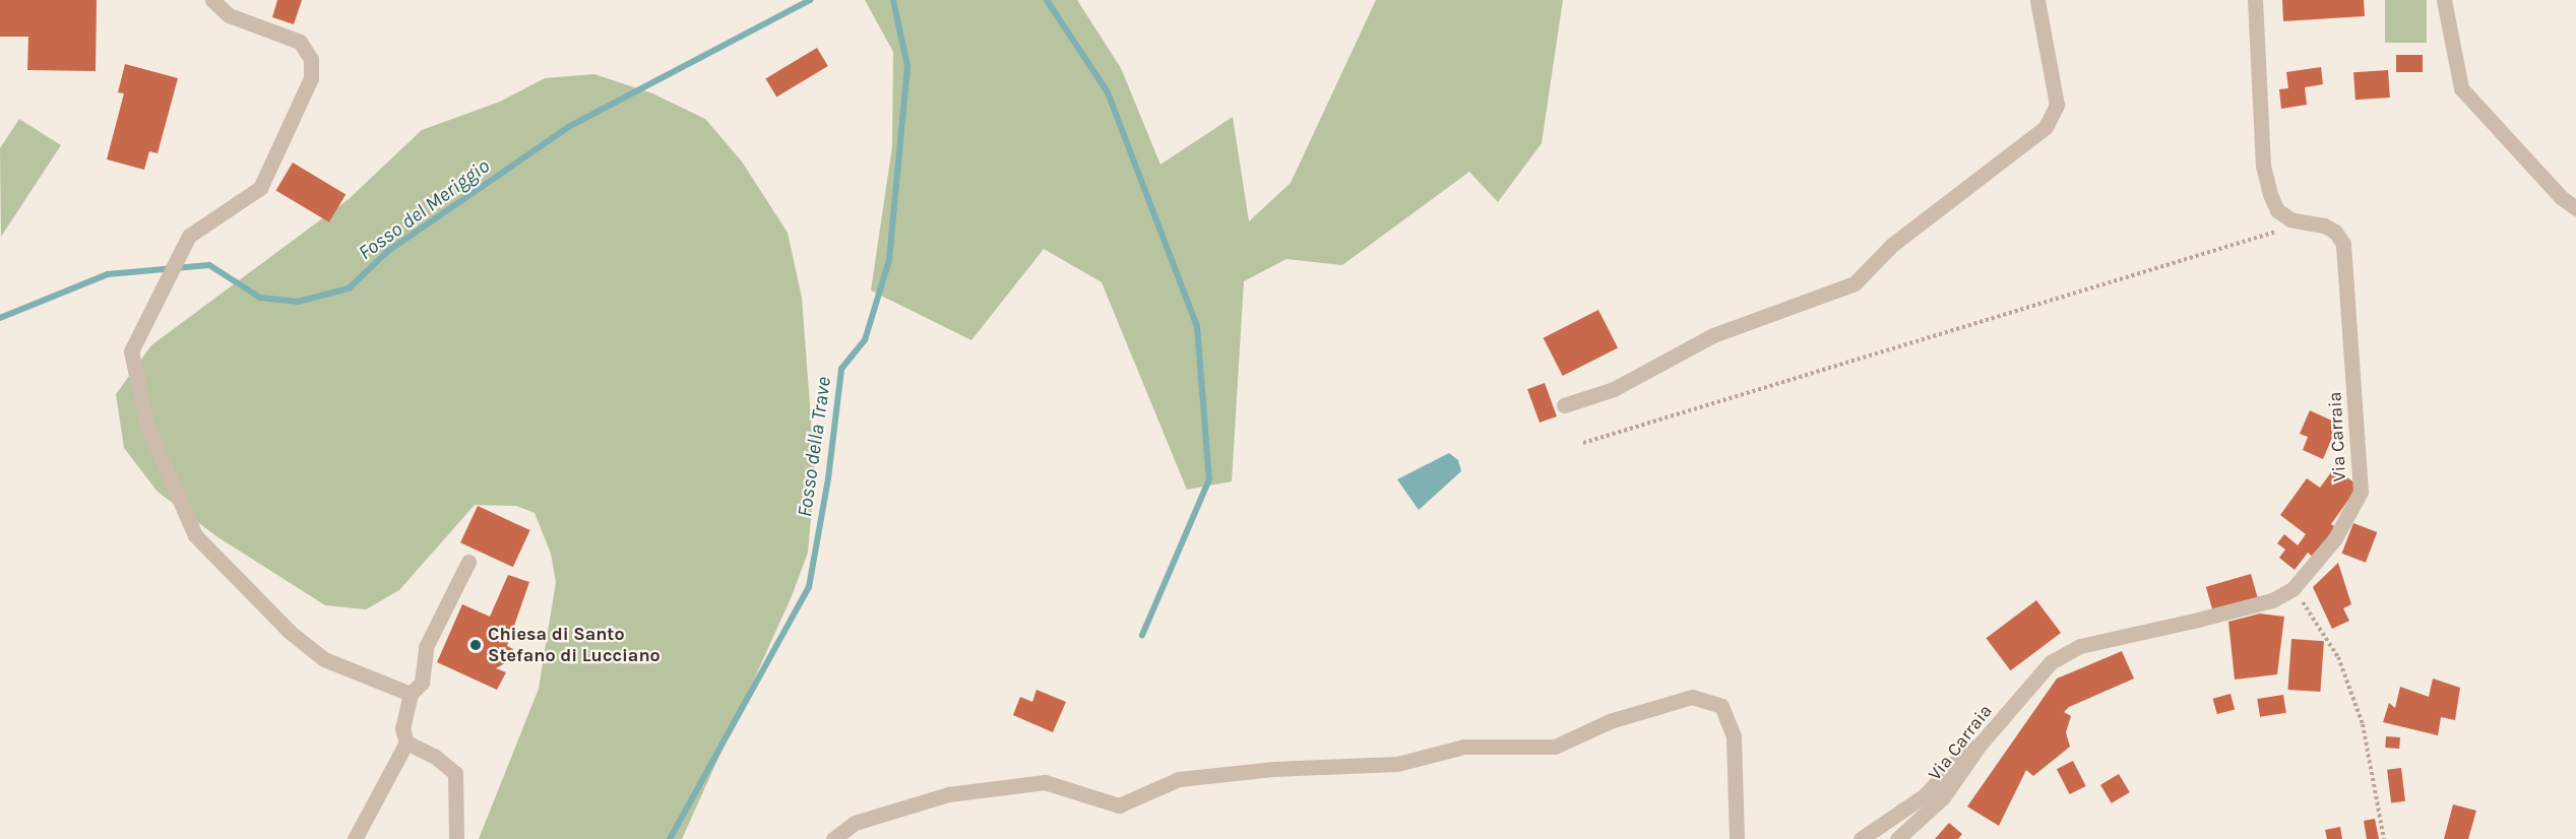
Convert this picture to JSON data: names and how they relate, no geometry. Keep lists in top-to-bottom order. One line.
{"streets":{"street":["Via Carraia"]},"water":["Fosso del Meriggio","Fosso della Trave"],"places":["Chiesa di Santo Stefano di Lucciano"]}
